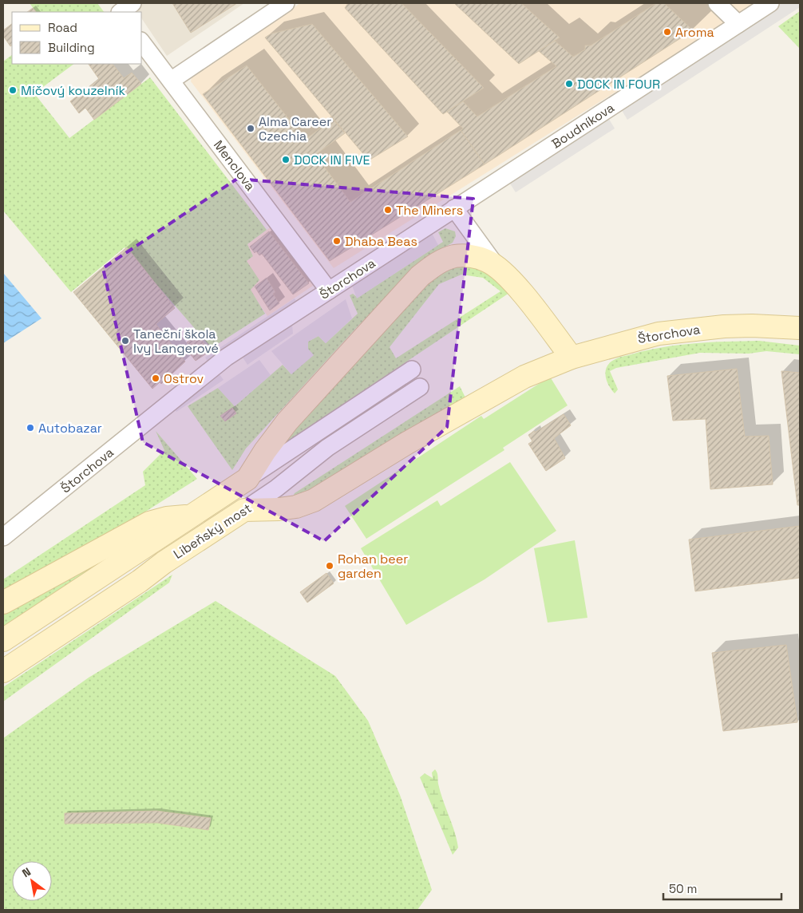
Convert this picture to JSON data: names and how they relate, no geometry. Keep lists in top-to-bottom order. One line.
{"streets":{"main road":["Štorchova","Libeňský most"],"street":["Boudníkova","Menclova"]},"crossings":[["Boudníkova","Štorchova"],["Menclova","Štorchova"],["Štorchova","Libeňský most"]],"places":["Aroma","DOCK IN FOUR","Míčový kouzelník","Alma Career Czechia","DOCK IN FIVE","The Miners","Dhaba Beas","Taneční škola Ivy Langerové","Ostrov","Autobazar","Rohan beer garden"],"legend":["Road","Building"],"scale_bar":"50 m","north":"top left"}
